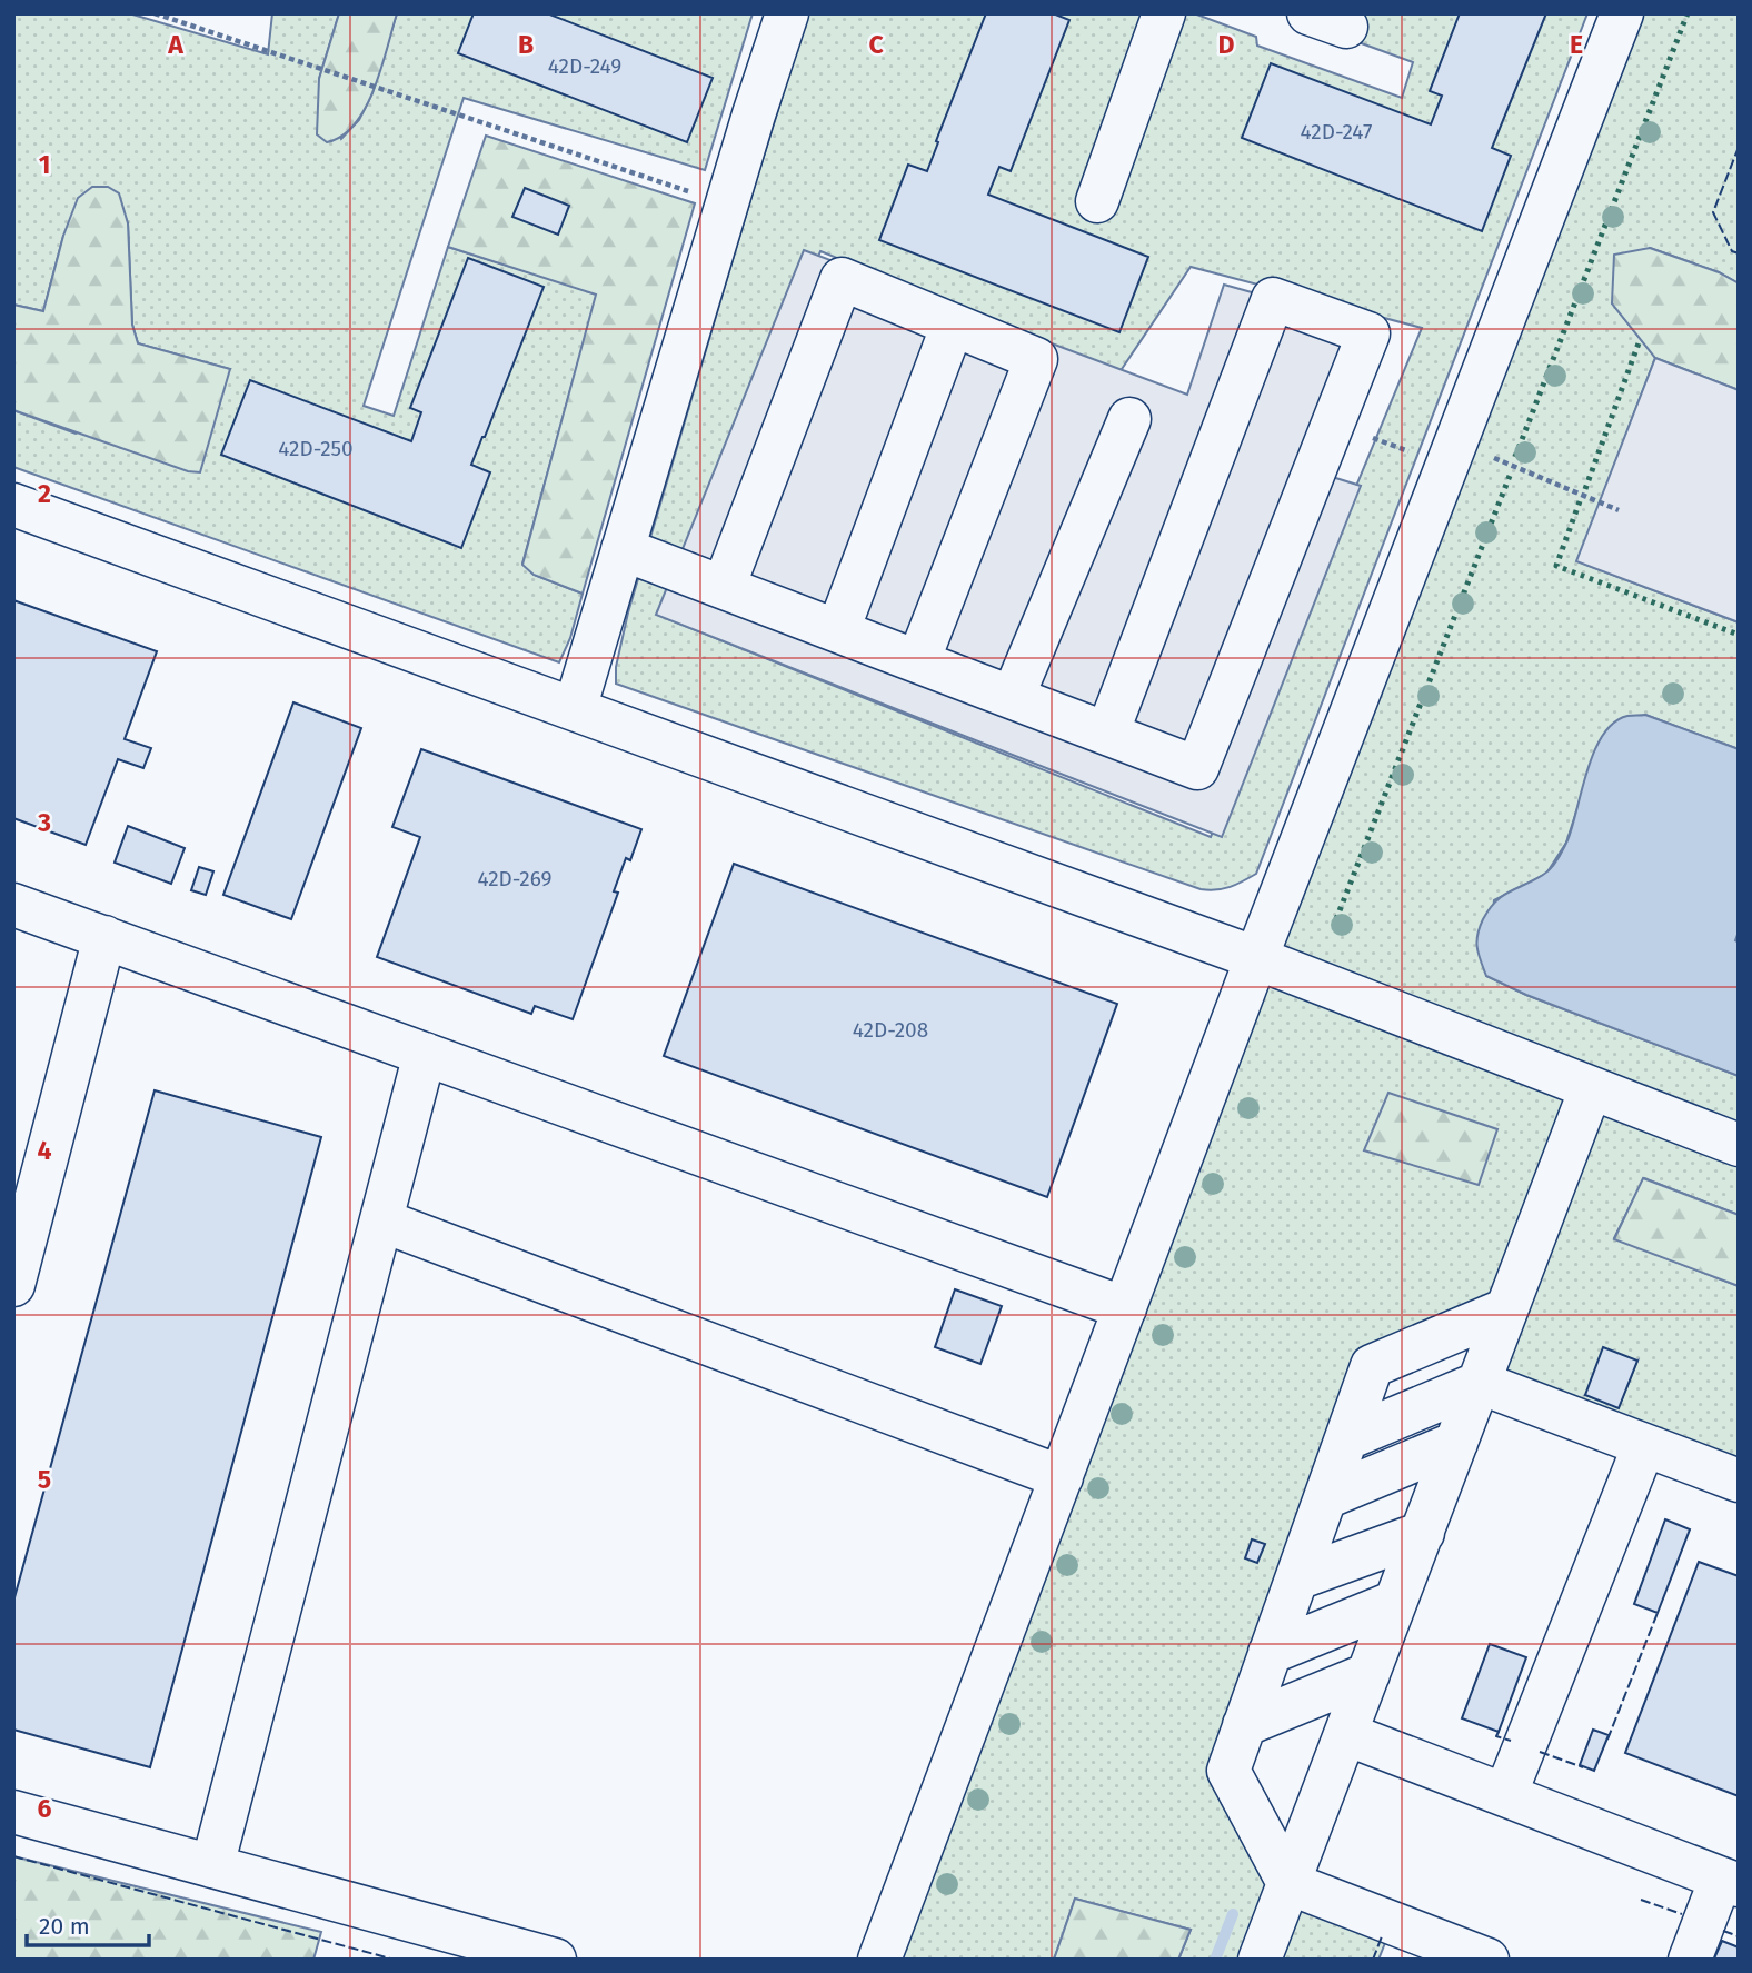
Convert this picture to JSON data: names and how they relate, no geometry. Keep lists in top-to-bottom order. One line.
{"house_numbers":["42D-249","42D-247","42D-250","42D-269","42D-208"],"scale_bar":"20 m","grid":{"columns":["A","B","C","D","E"],"rows":["1","2","3","4","5","6"]}}
